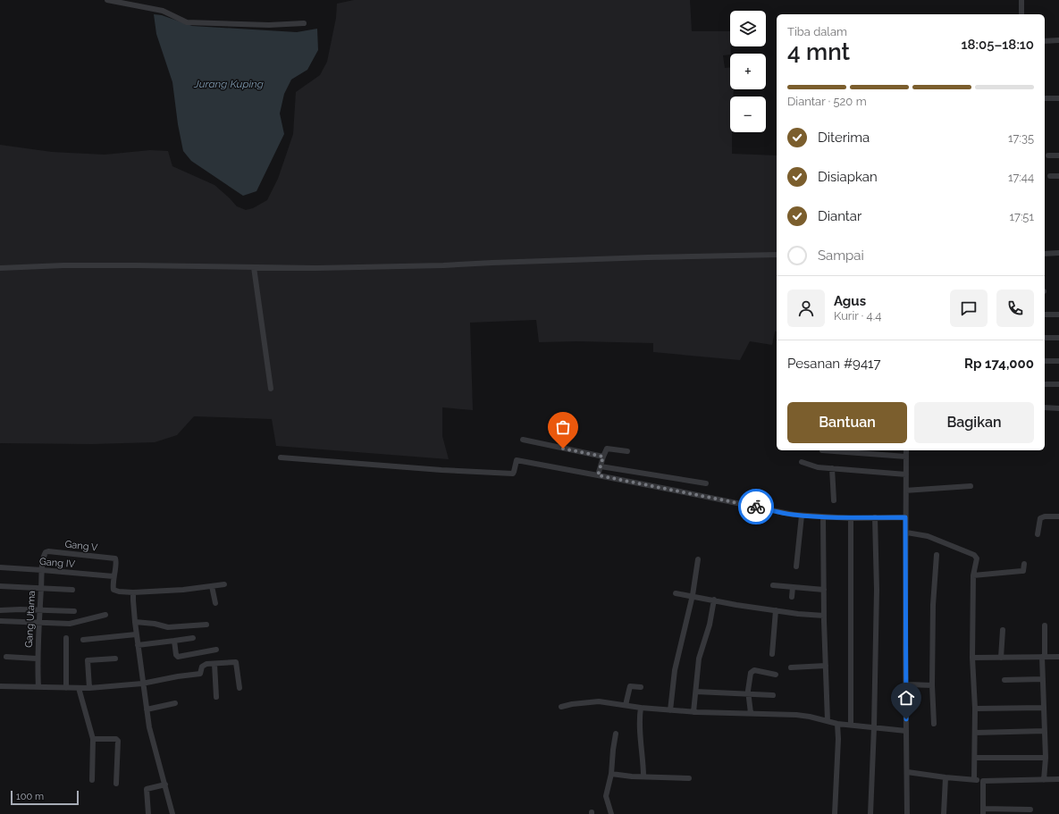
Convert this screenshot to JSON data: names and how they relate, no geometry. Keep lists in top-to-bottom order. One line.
{"streets":{"street":["Gang V","Gang IV","Gang Utama"]},"crossings":[["Gang V","Gang IV"],["Gang V","Gang Utama"],["Gang IV","Gang Utama"]],"water":["Jurang Kuping"],"scale_bar":"100 m","page":{"map_buttons":["+","−"],"heading":["4 mnt","Tiba dalam","18:05–18:10"],"panel":["Agus","Kurir · 4.4","Pesanan #9417","Rp 174,000"],"bar":"Diantar · 520 m","list":[["Diterima","17:35"],["Disiapkan","17:44"],["Diantar","17:51"],"Sampai"],"buttons":["Bantuan","Bagikan"],"scale":"100 m"}}
